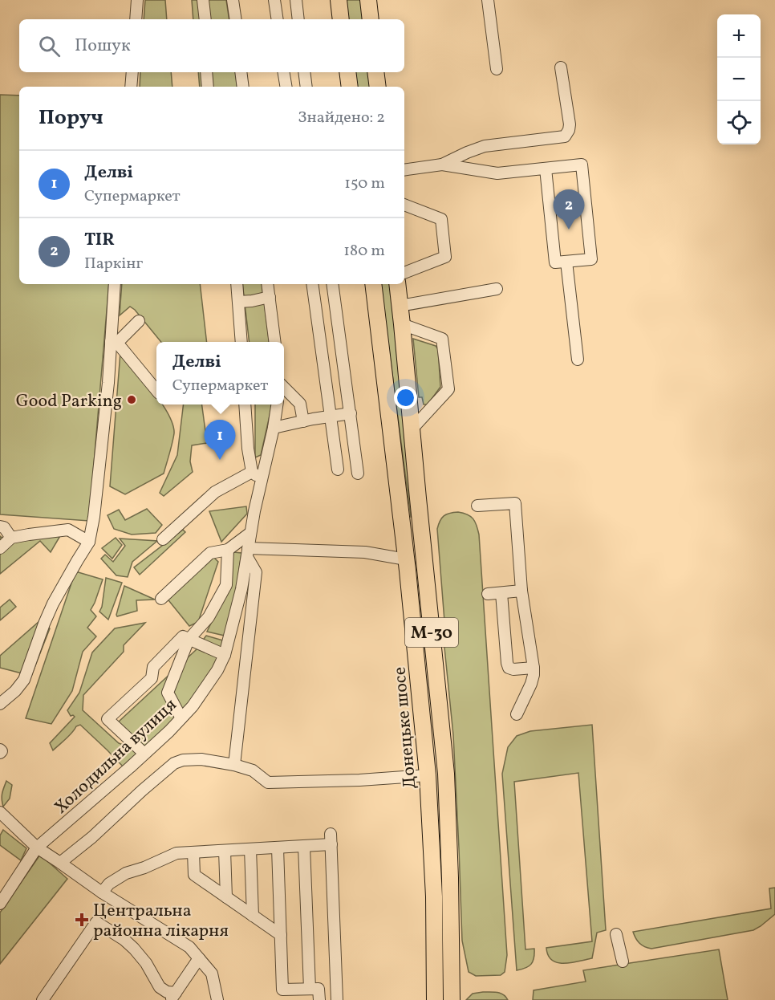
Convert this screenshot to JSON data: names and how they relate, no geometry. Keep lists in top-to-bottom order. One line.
{"streets":{"highway":["М-30","Донецьке шосе"],"street":["Холодильна вулиця"]},"places":{"other":["Good Parking"],"health":["Центральна районна лікарня"]},"page":{"map_buttons":["+","−"],"search":"Пошук","heading":["Поруч","Знайдено: 2"],"list":[{"mark":"1","name":"Делві","note":"Супермаркет","value":"150 m"},{"mark":"2","name":"TIR","note":"Паркінг","value":"180 m"}],"pins":["2","1"],"popup":["Делві","Супермаркет"]}}
